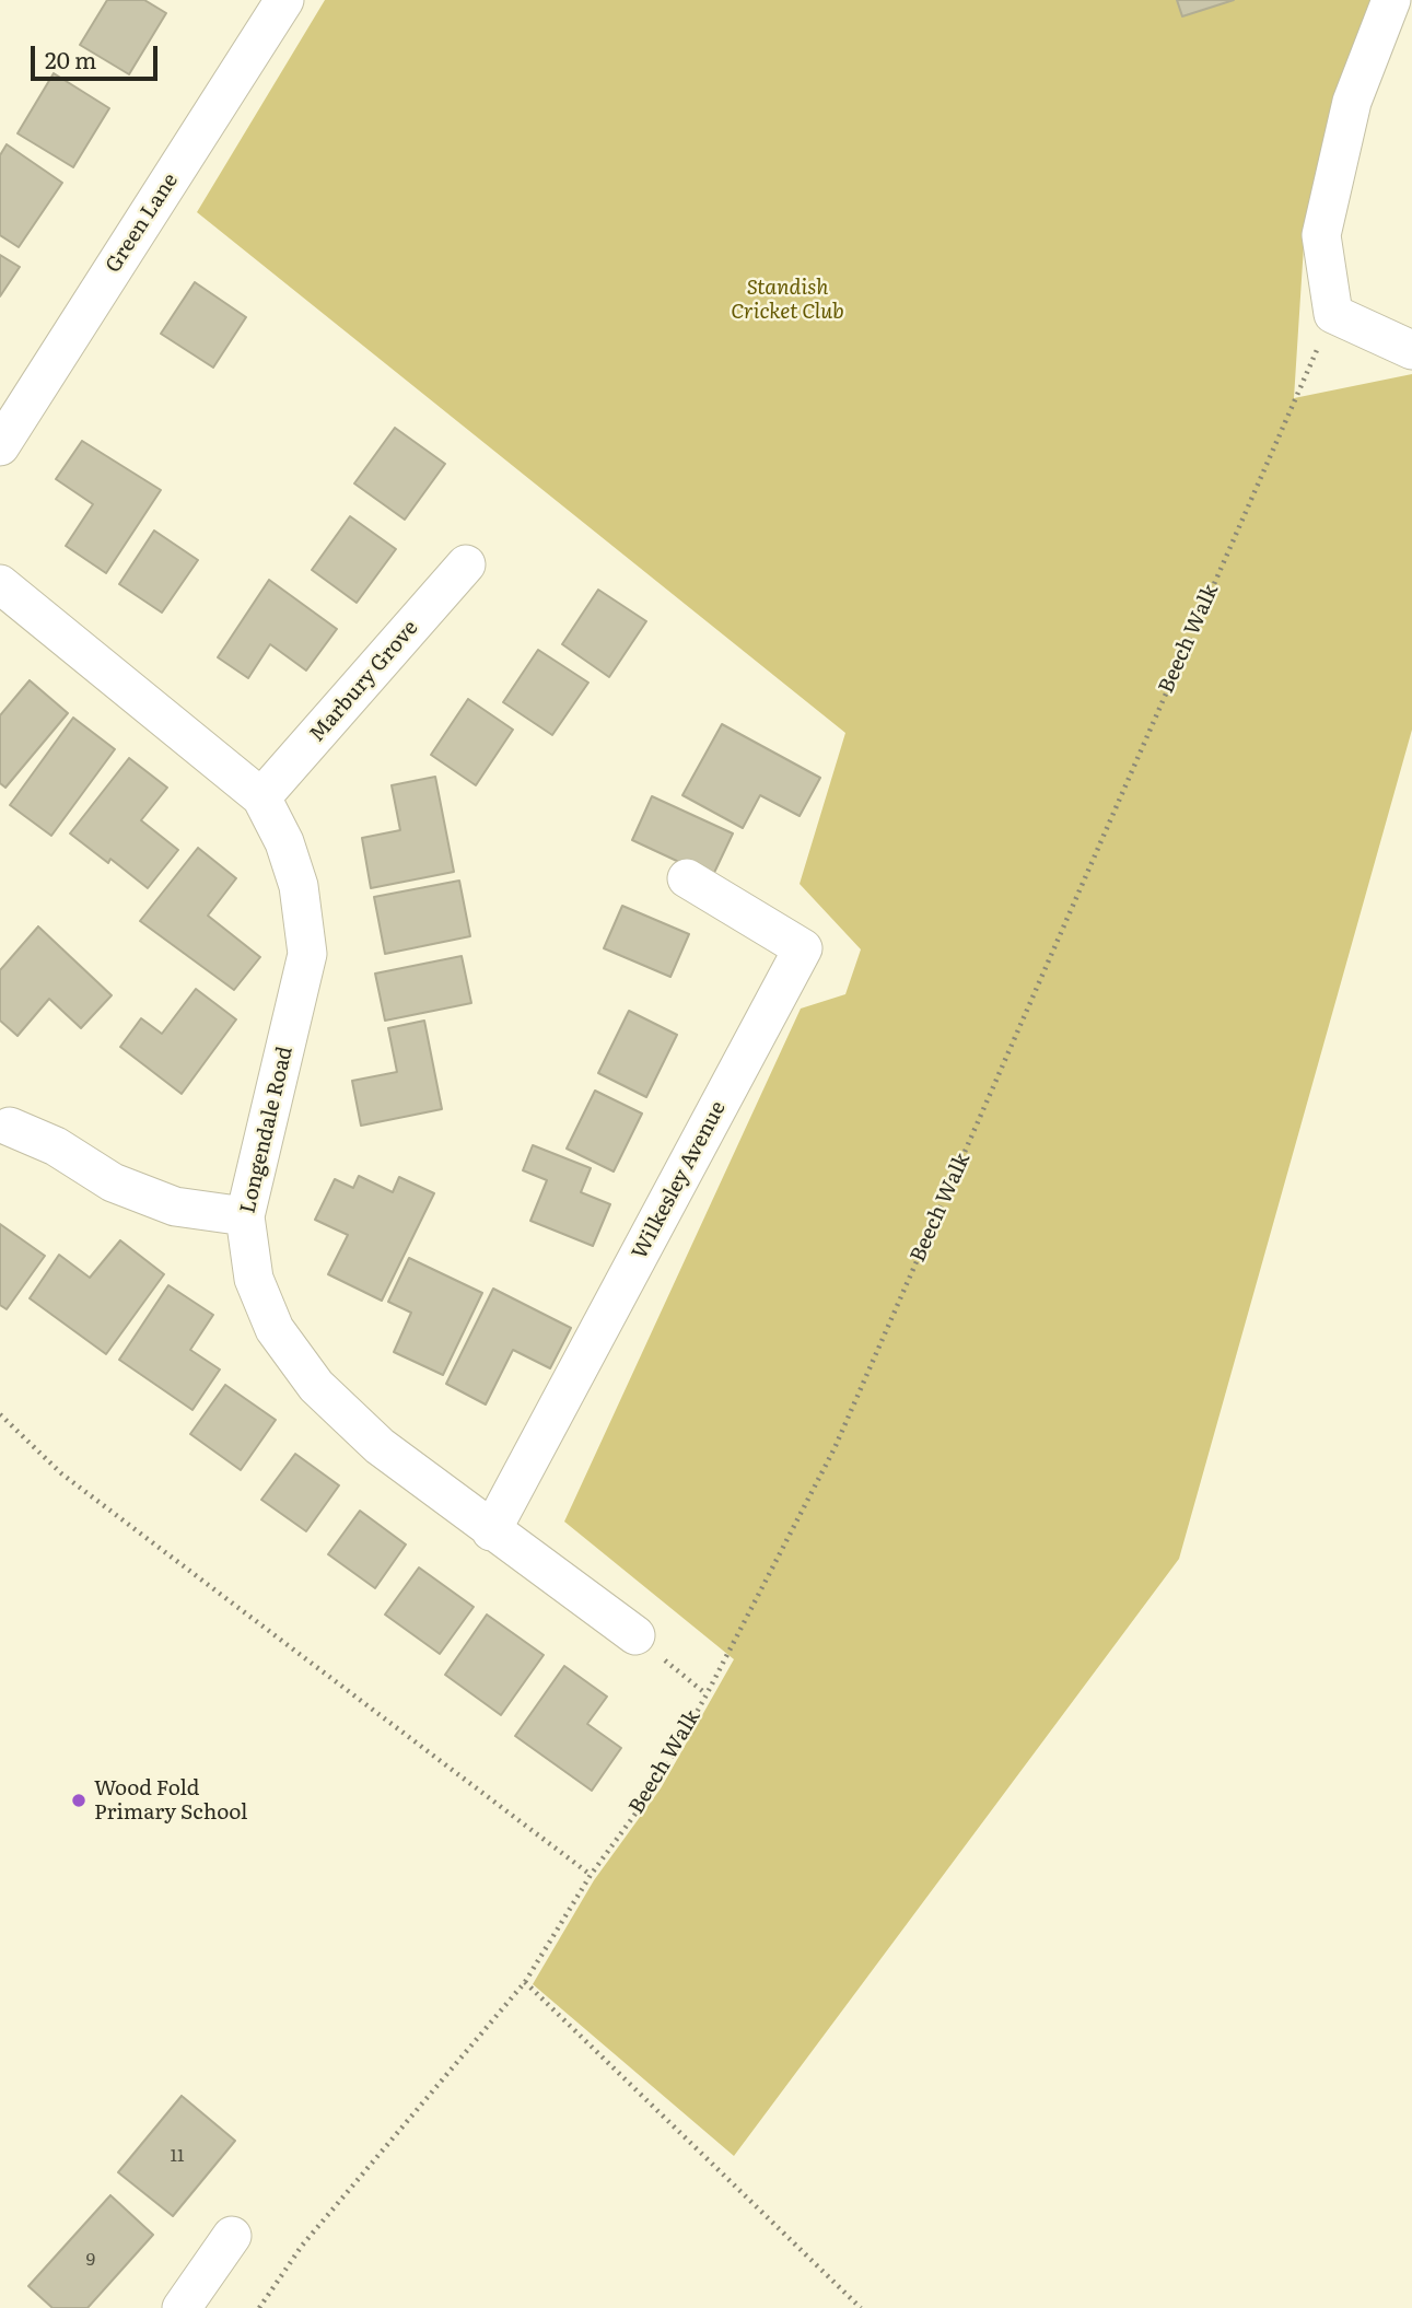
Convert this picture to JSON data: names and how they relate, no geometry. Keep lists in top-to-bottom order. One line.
{"streets":{"street":["Green Lane","Marbury Grove","Longendale Road","Wilkesley Avenue"],"path":["Beech Walk"]},"crossings":[["Marbury Grove","Longendale Road"],["Longendale Road","Wilkesley Avenue"]],"parks":["Standish Cricket Club"],"places":["Wood Fold Primary School"],"house_numbers":["11","9"],"scale_bar":"20 m"}
